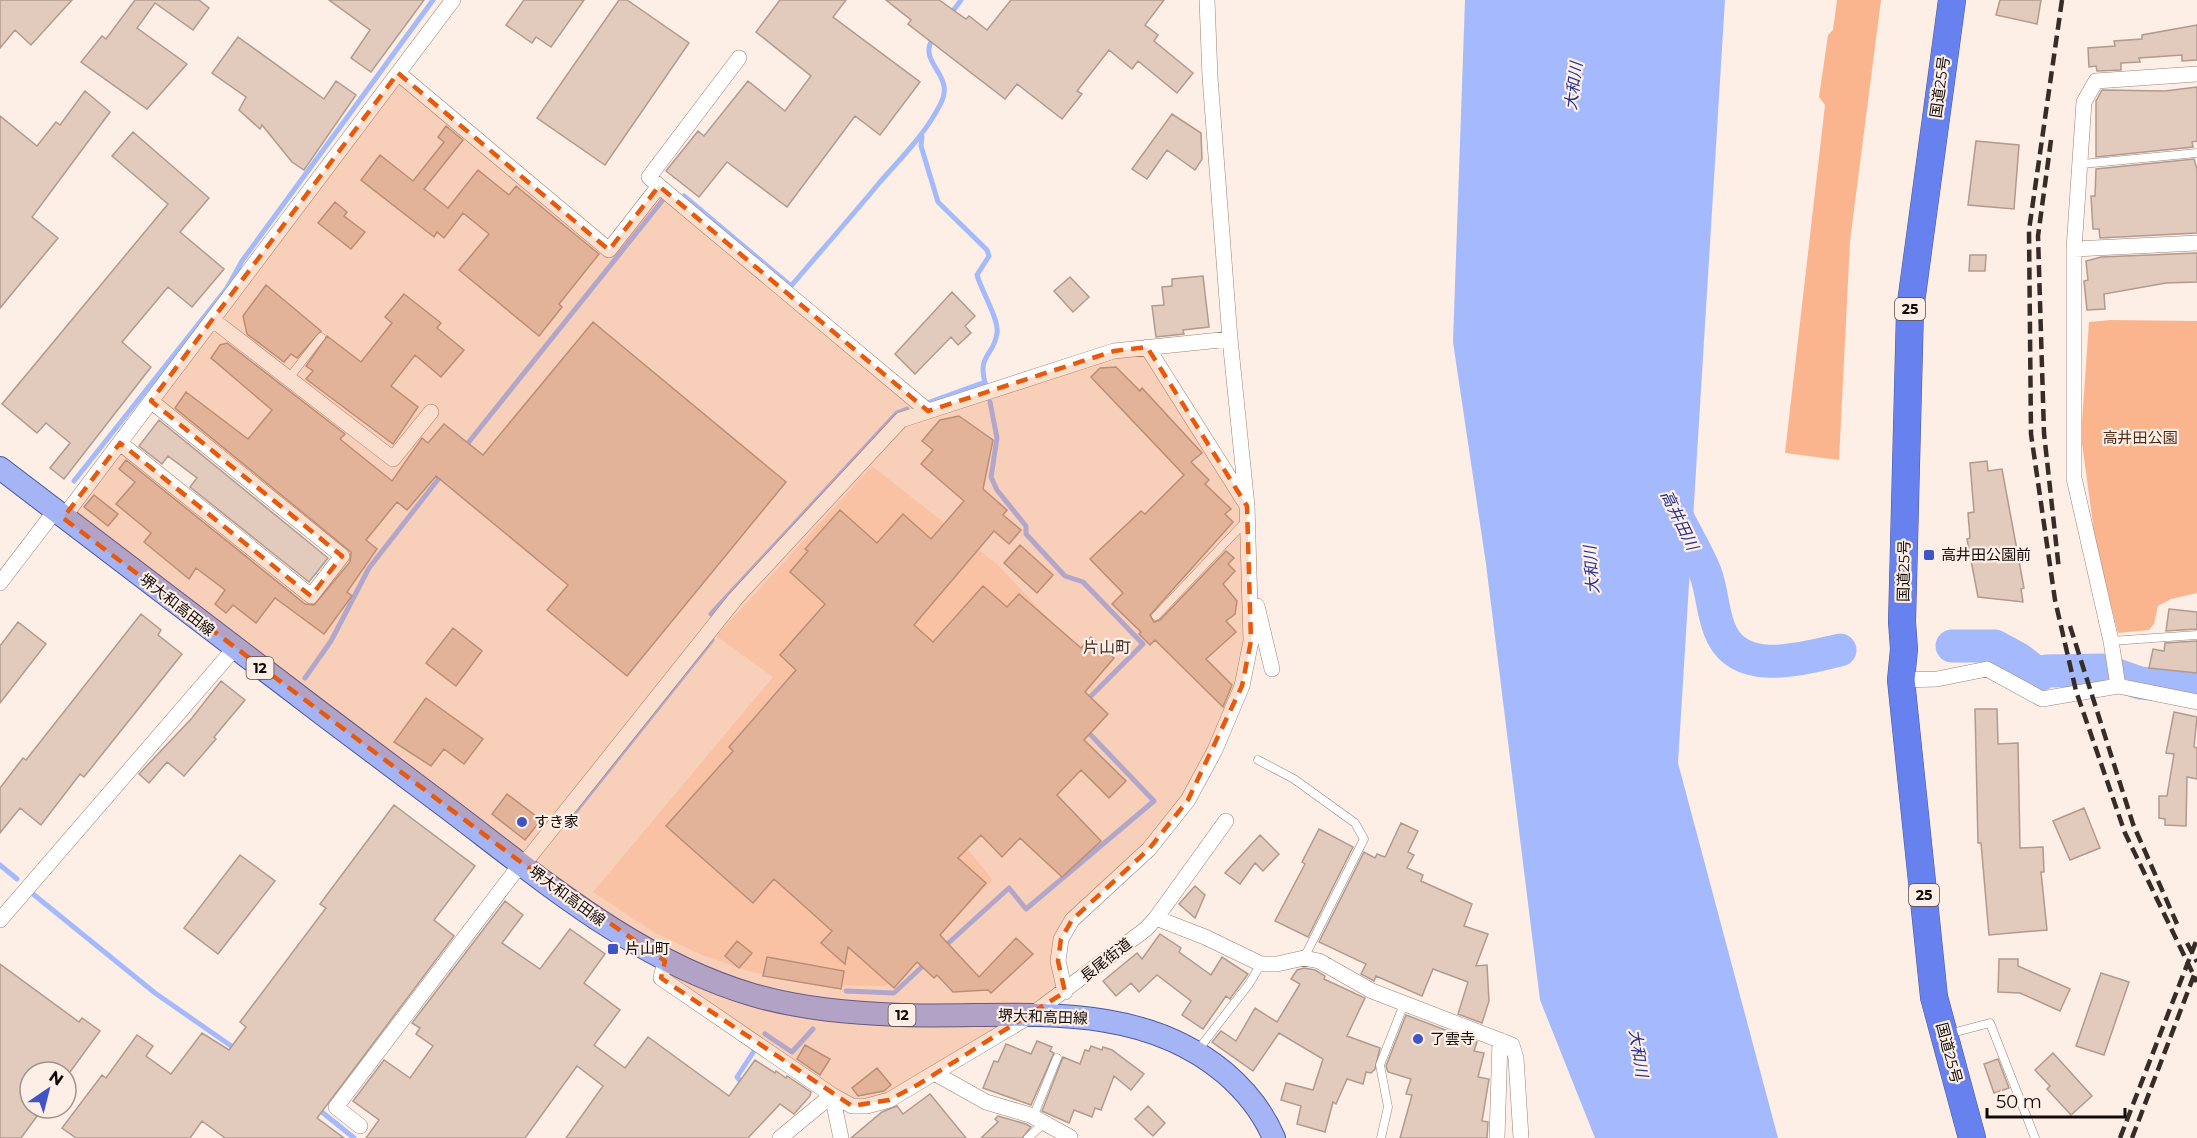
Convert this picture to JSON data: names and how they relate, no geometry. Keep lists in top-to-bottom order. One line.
{"streets":{"highway":["国道25号","25"],"main road":["堺大和高田線","12"],"street":["長尾街道"]},"crossings":[["堺大和高田線","長尾街道"]],"districts":["片山町"],"water":["大和川","高井田川"],"parks":["高井田公園"],"places":{"transit":["高井田公園前","片山町"],"other":["すき家","了雲寺"]},"scale_bar":"50 m","north":"top right"}
